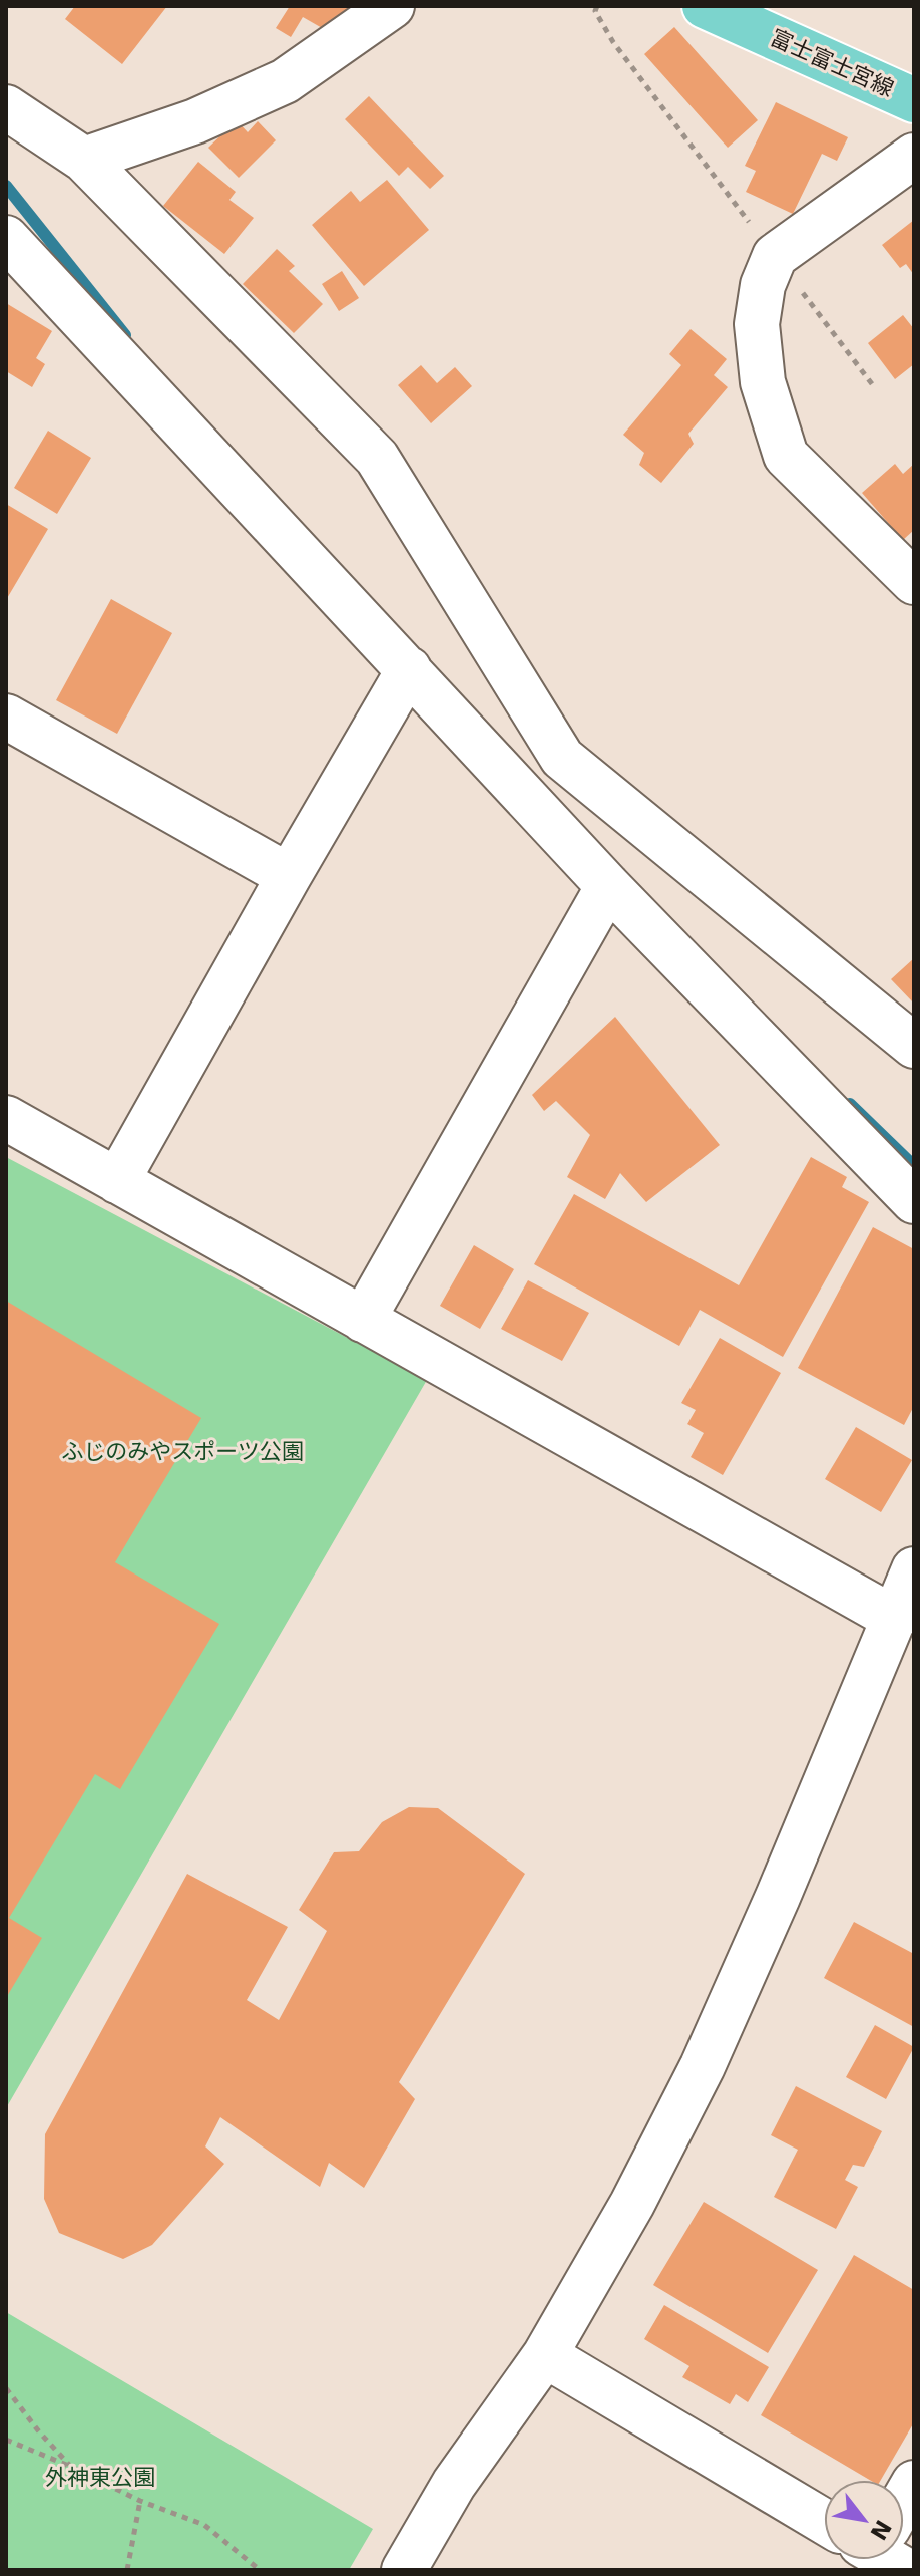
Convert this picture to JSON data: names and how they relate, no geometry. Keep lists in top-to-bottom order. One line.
{"streets":{"main road":["富士富士宮線"]},"parks":["ふじのみやスポーツ公園","外神東公園"],"north":"bottom right"}
